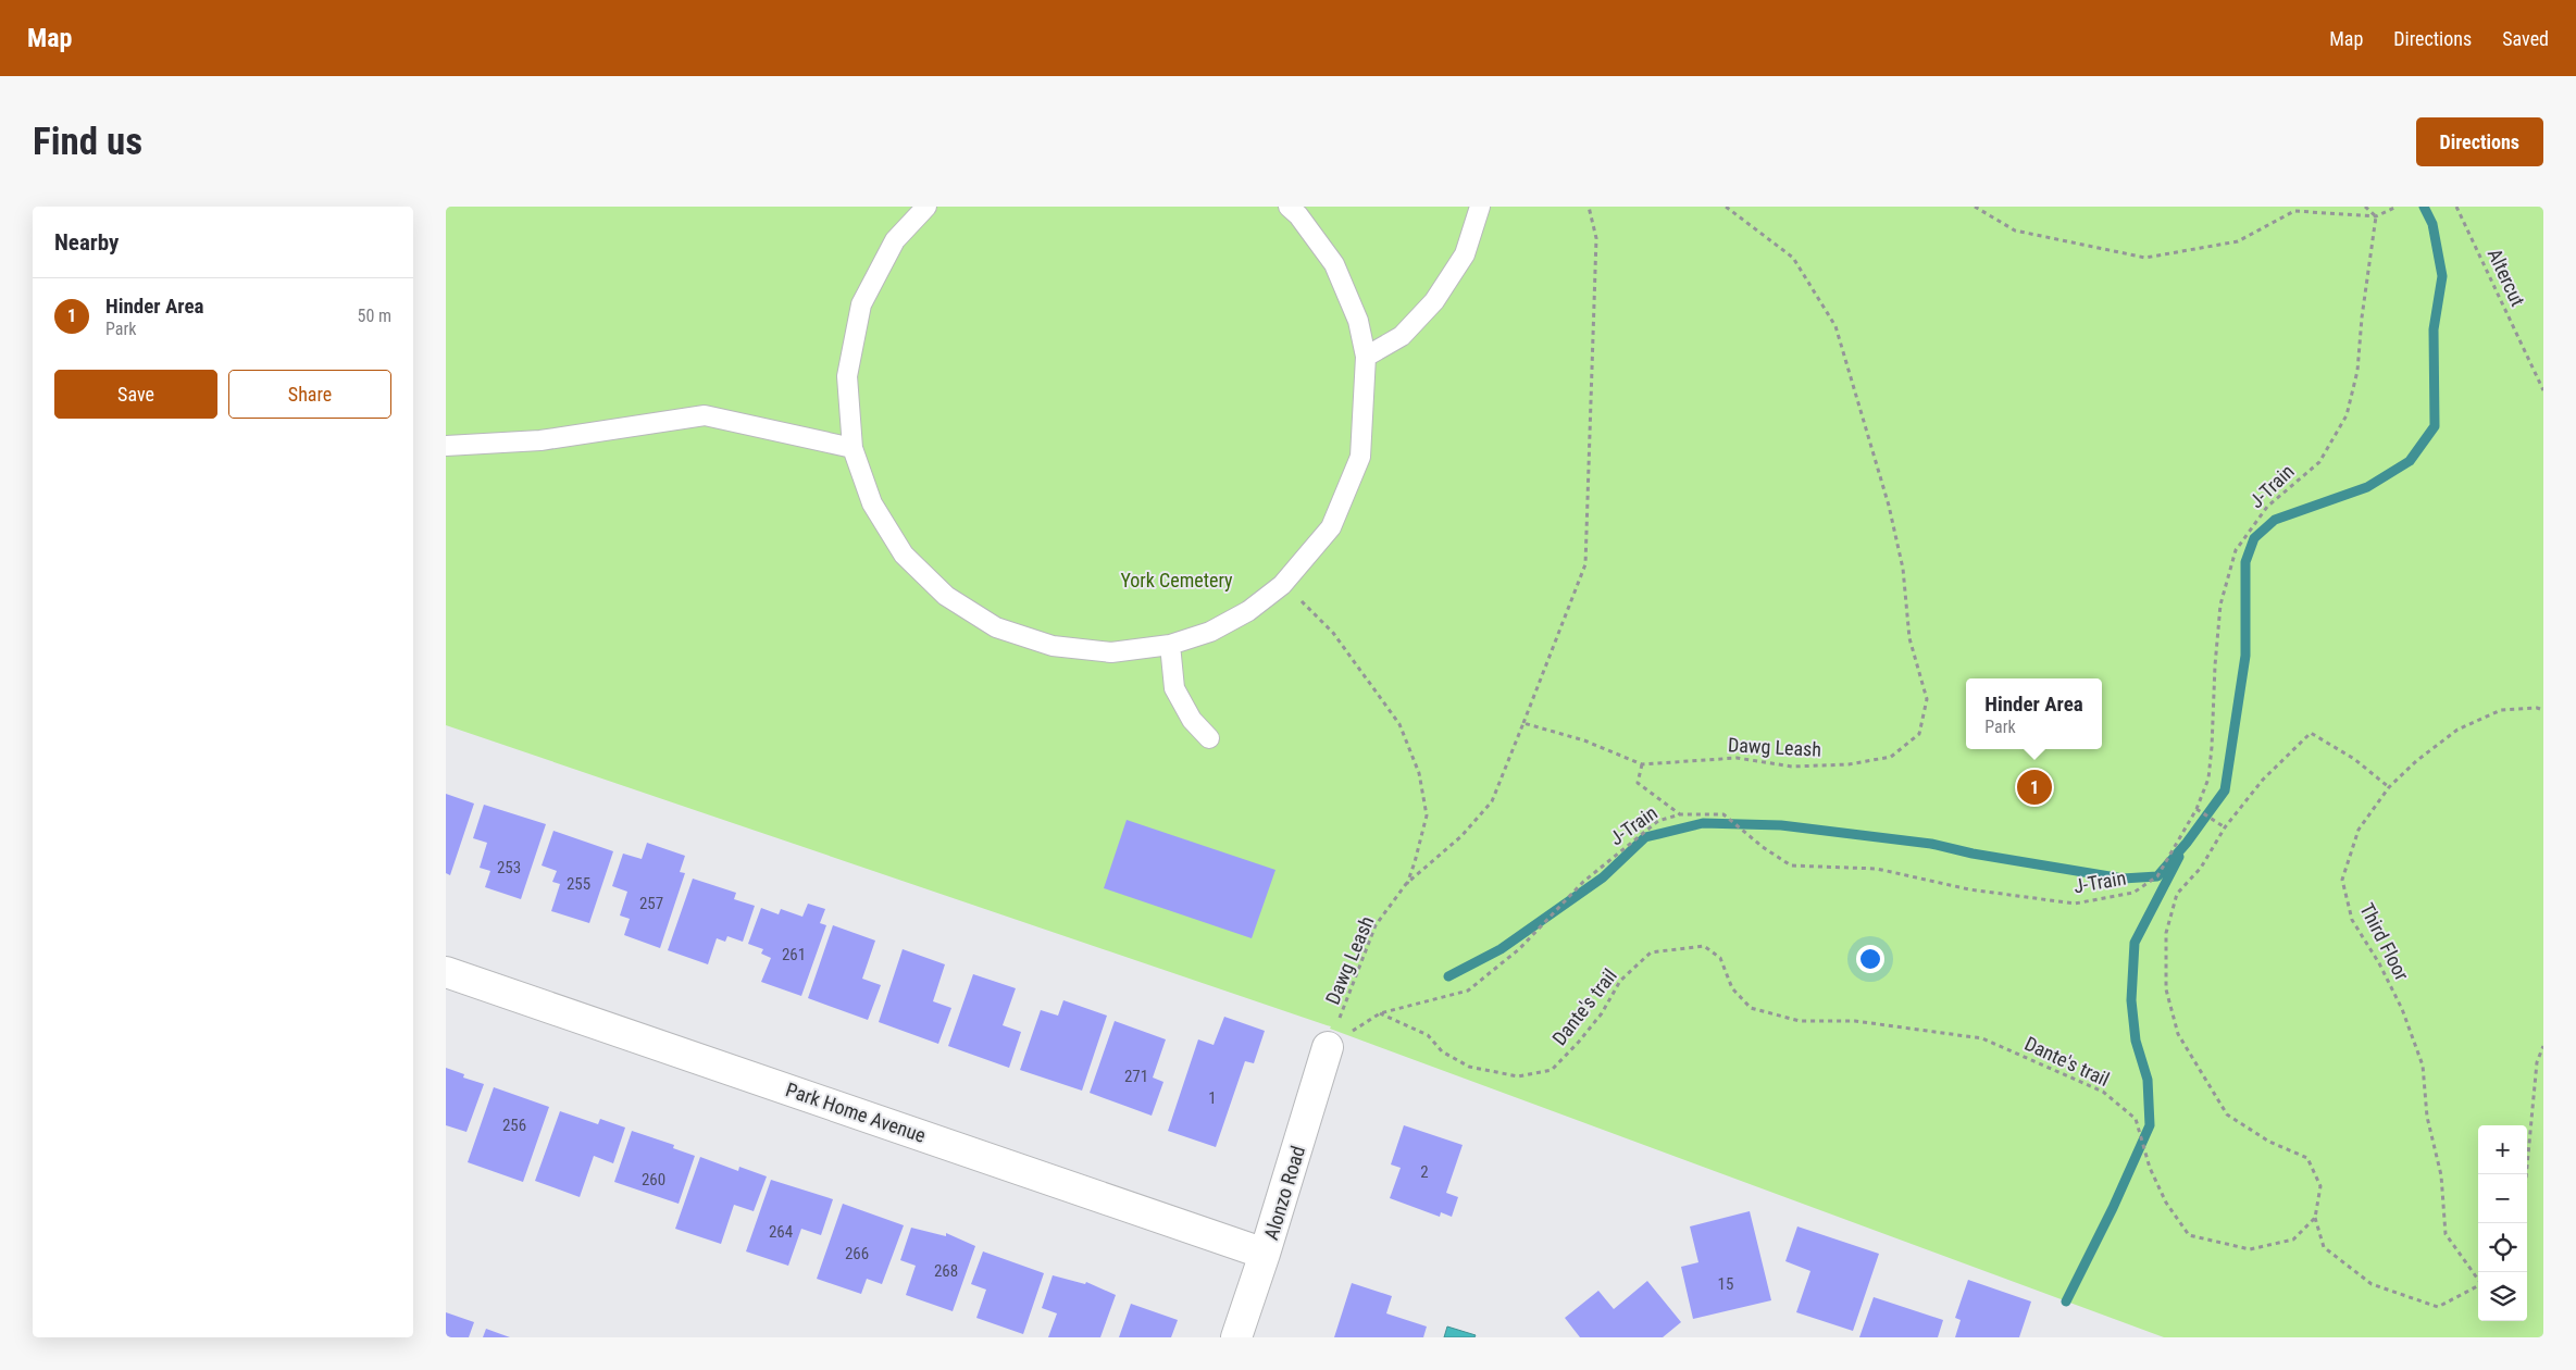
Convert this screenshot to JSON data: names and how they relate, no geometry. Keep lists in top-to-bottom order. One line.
{"streets":{"street":["Park Home Avenue","Alonzo Road"],"path":["Altercut","J-Train","Dawg Leash","Third Floor","Dante's trail"]},"crossings":[["J-Train","Dante's trail"],["Dawg Leash","Alonzo Road"],["Park Home Avenue","Alonzo Road"]],"parks":["York Cemetery"],"house_numbers":["253","255","257","261","271","1","256","2","260","264","266","268","15"],"page":{"header":"Map","nav":["Map","Directions","Saved"],"buttons":["Directions",["Save","Share"]],"title":"Find us","heading":"Nearby","list":[{"mark":"1","name":"Hinder Area","note":"Park","value":"50 m"}],"popup":["Hinder Area","Park"],"pins":"1","map_buttons":["+","−"]}}
